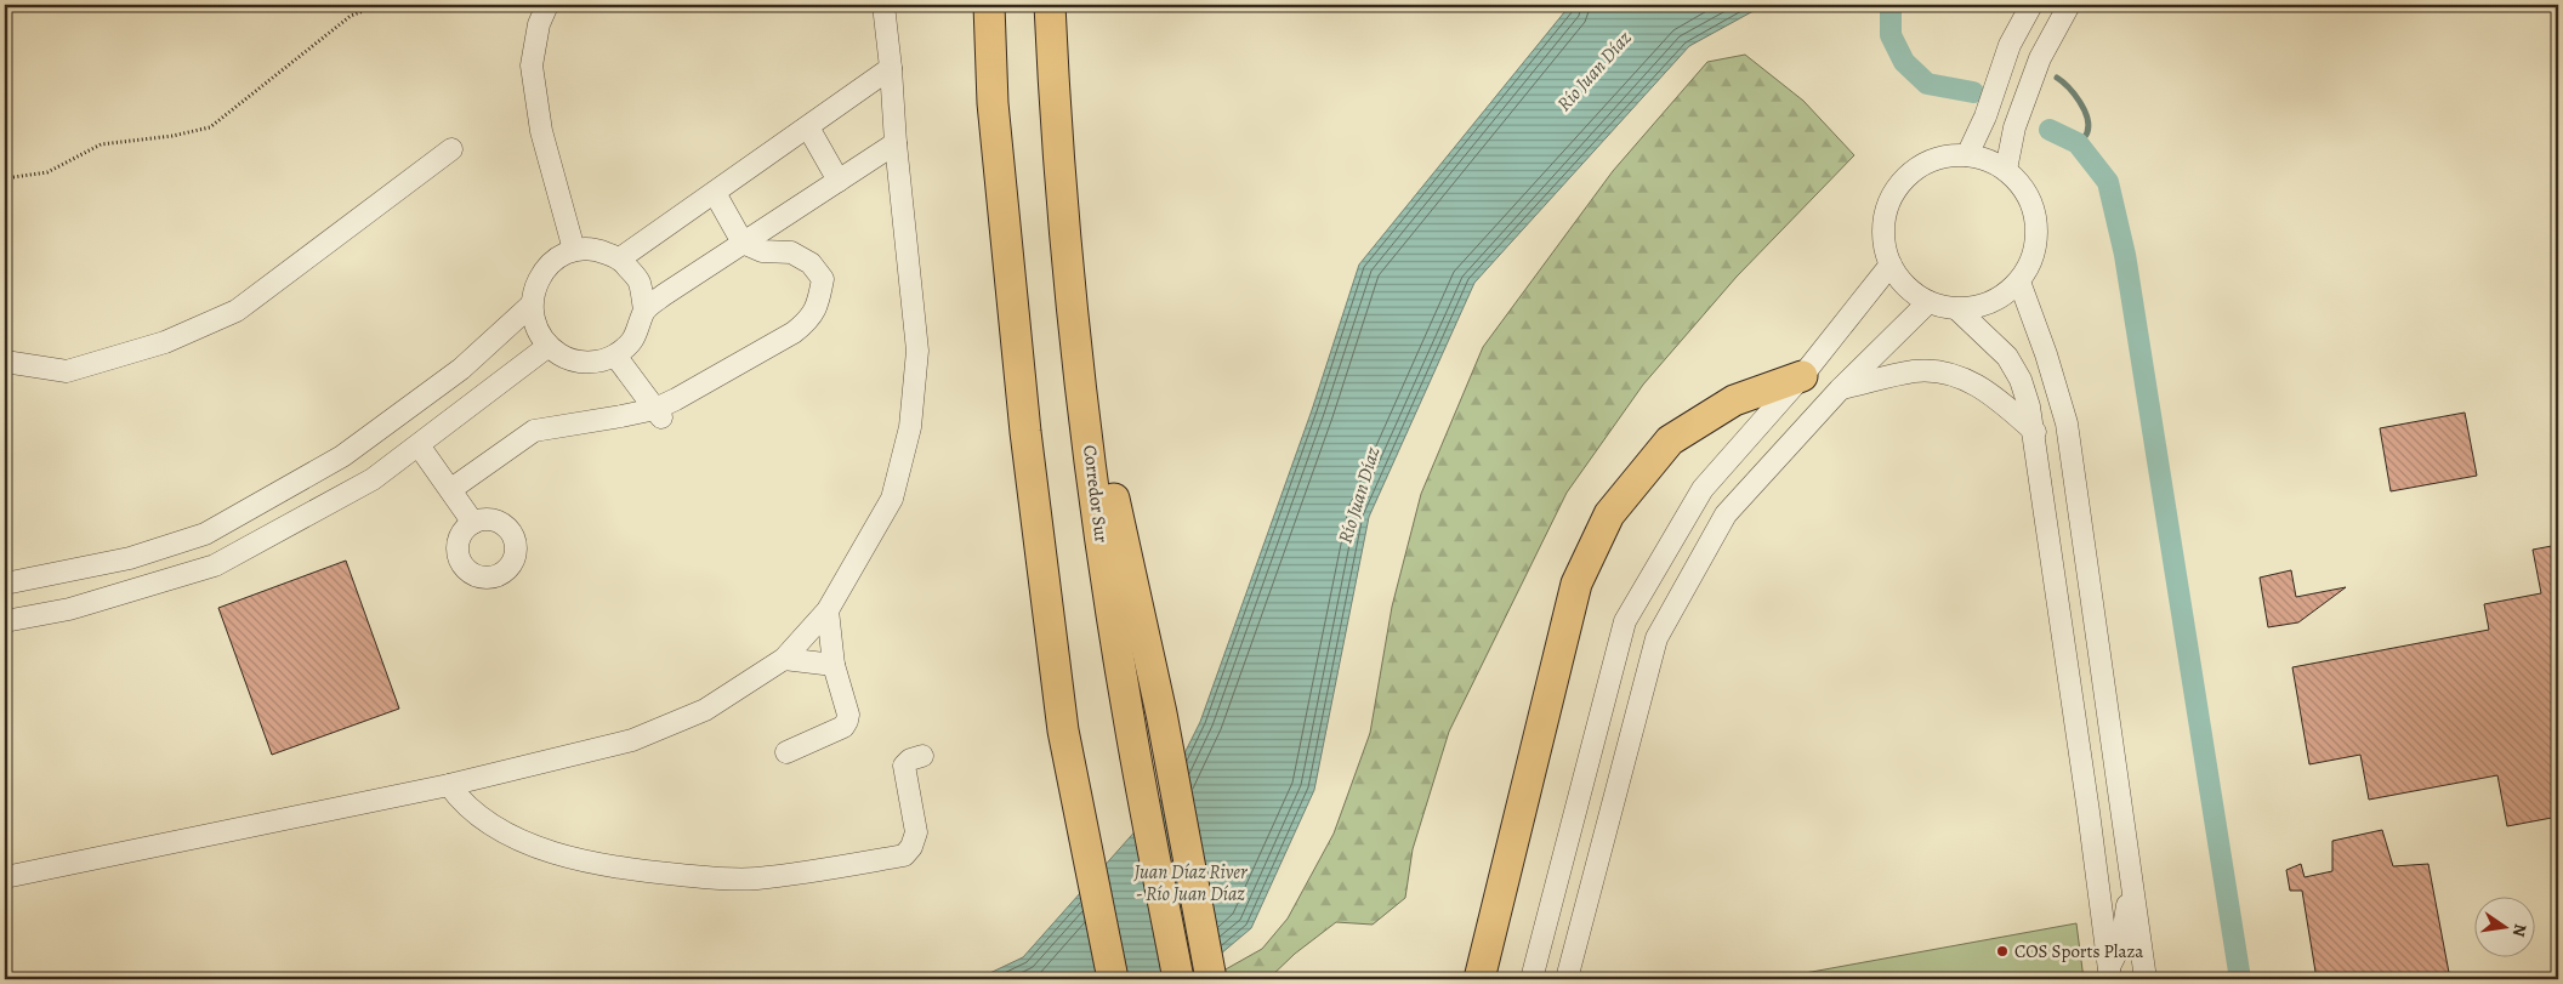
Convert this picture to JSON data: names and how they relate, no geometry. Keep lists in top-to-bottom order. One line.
{"streets":{"highway":["Corredor Sur"]},"water":["Río Juan Díaz","Juan Díaz River - Río Juan Díaz"],"places":["COS Sports Plaza"],"north":"right"}
